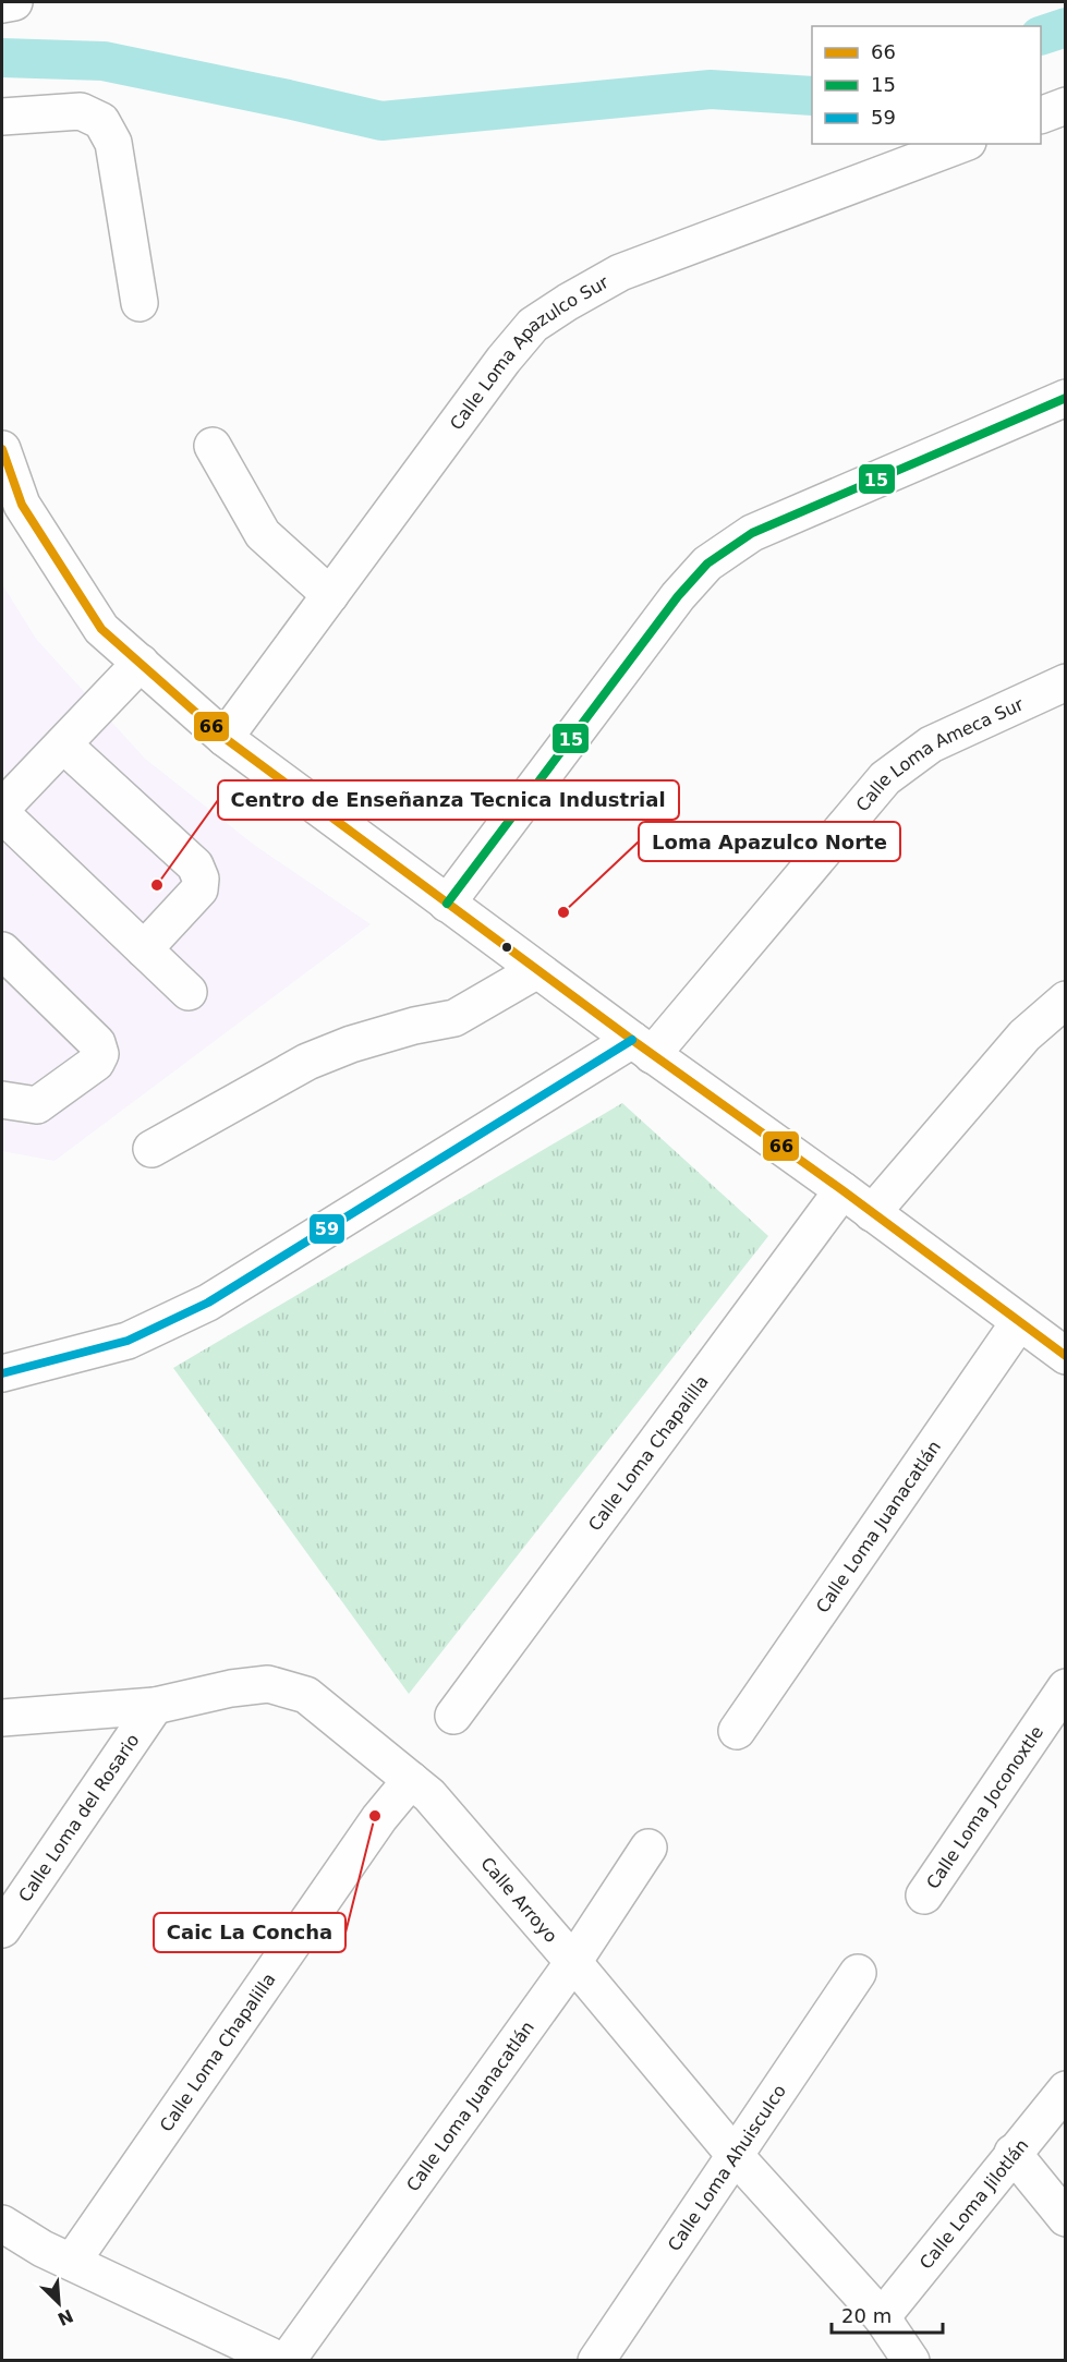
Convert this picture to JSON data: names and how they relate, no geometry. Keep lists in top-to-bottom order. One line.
{"streets":{"street":["Calle Loma Apazulco Sur","Calle Loma Ameca Sur","Calle Loma Chapalilla","Calle Loma Juanacatlán","Calle Loma Joconoxtle","Calle Loma del Rosario","Calle Arroyo","Calle Loma Ahuisculco","Calle Loma Jilotlán"]},"crossings":[["Calle Loma Chapalilla","Calle Arroyo"],["Calle Loma Juanacatlán","Calle Arroyo"],["Calle Loma del Rosario","Calle Arroyo"],["Calle Arroyo","Calle Loma Ahuisculco"],["Calle Arroyo","Calle Loma Jilotlán"]],"places":["Centro de Enseñanza Tecnica Industrial","Loma Apazulco Norte","Caic La Concha"],"lines":["transit line 15","transit line 66","transit line 59"],"legend":["66","15","59"],"scale_bar":"20 m","north":"bottom right"}
